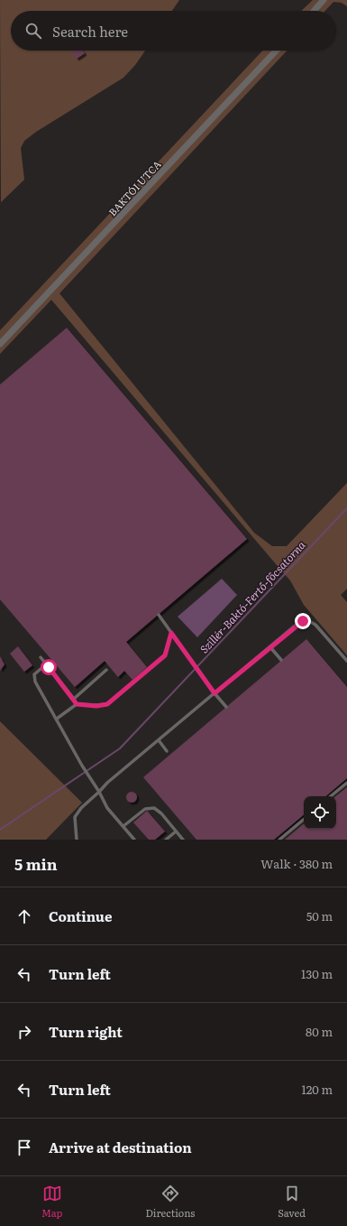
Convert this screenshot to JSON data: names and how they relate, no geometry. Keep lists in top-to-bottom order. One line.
{"streets":{"street":["BAKTÓI UTCA"]},"water":["Szillér-Baktó-Fertő-főcsatorna"],"page":{"search":"Search here","heading":["5 min","Walk · 380 m"],"list":[["Continue","50 m"],["Turn left","130 m"],["Turn right","80 m"],["Turn left","120 m"],"Arrive at destination"],"nav":["Map","Directions","Saved"]}}
